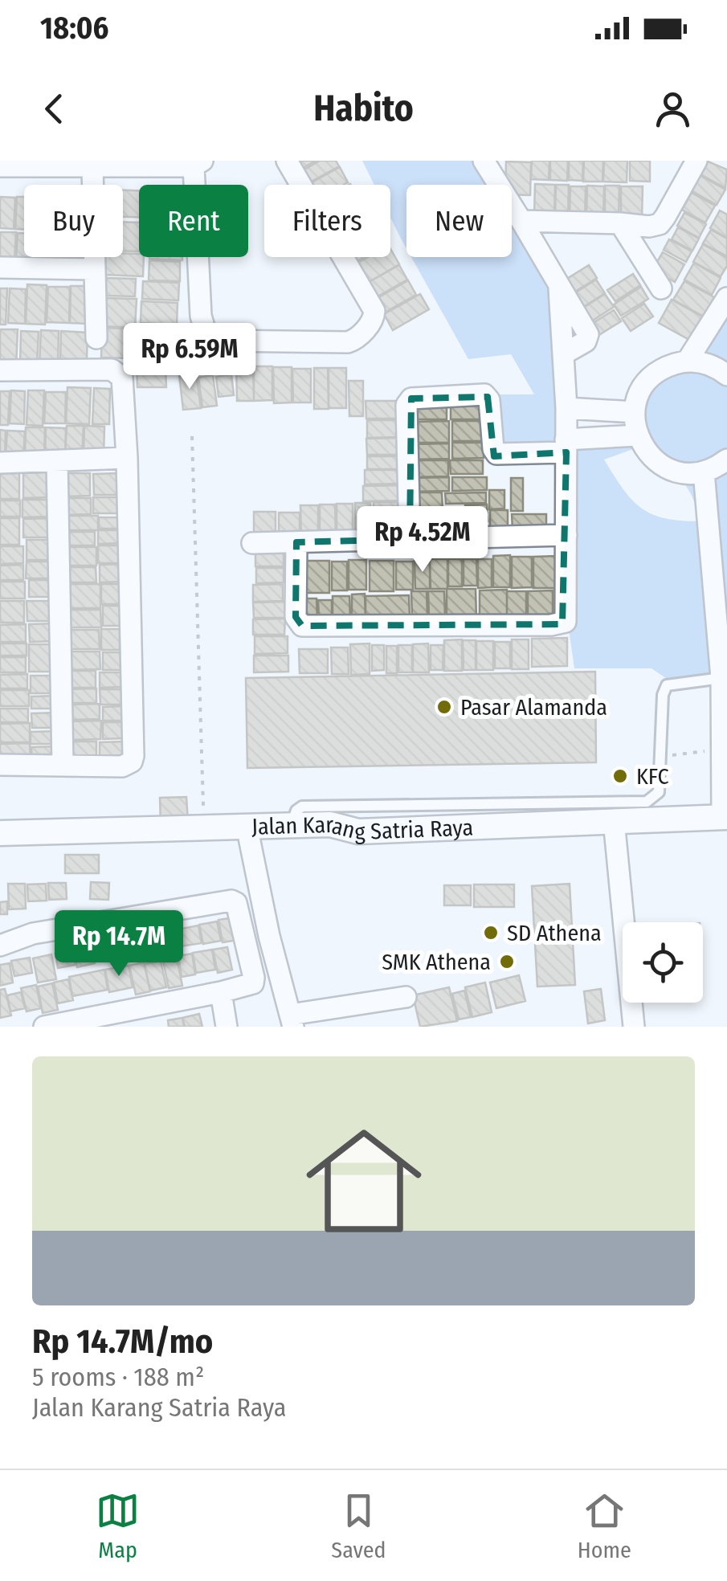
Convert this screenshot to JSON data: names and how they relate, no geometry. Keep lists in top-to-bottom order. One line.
{"streets":{"street":["Jalan Karang Satria Raya"]},"places":["Pasar Alamanda","KFC","SD Athena","SMK Athena"],"page":{"status":"18:06","header":"Habito","chip":["Buy","Rent","Filters","New"],"price":["Rp 6.59M","Rp 4.52M","Rp 14.7M"],"list":[{"name":"Rp 14.7M/mo","note":"5 rooms · 188 m² · Jalan Karang Satria Raya"}],"tabs":["Map","Saved","Home"]}}
